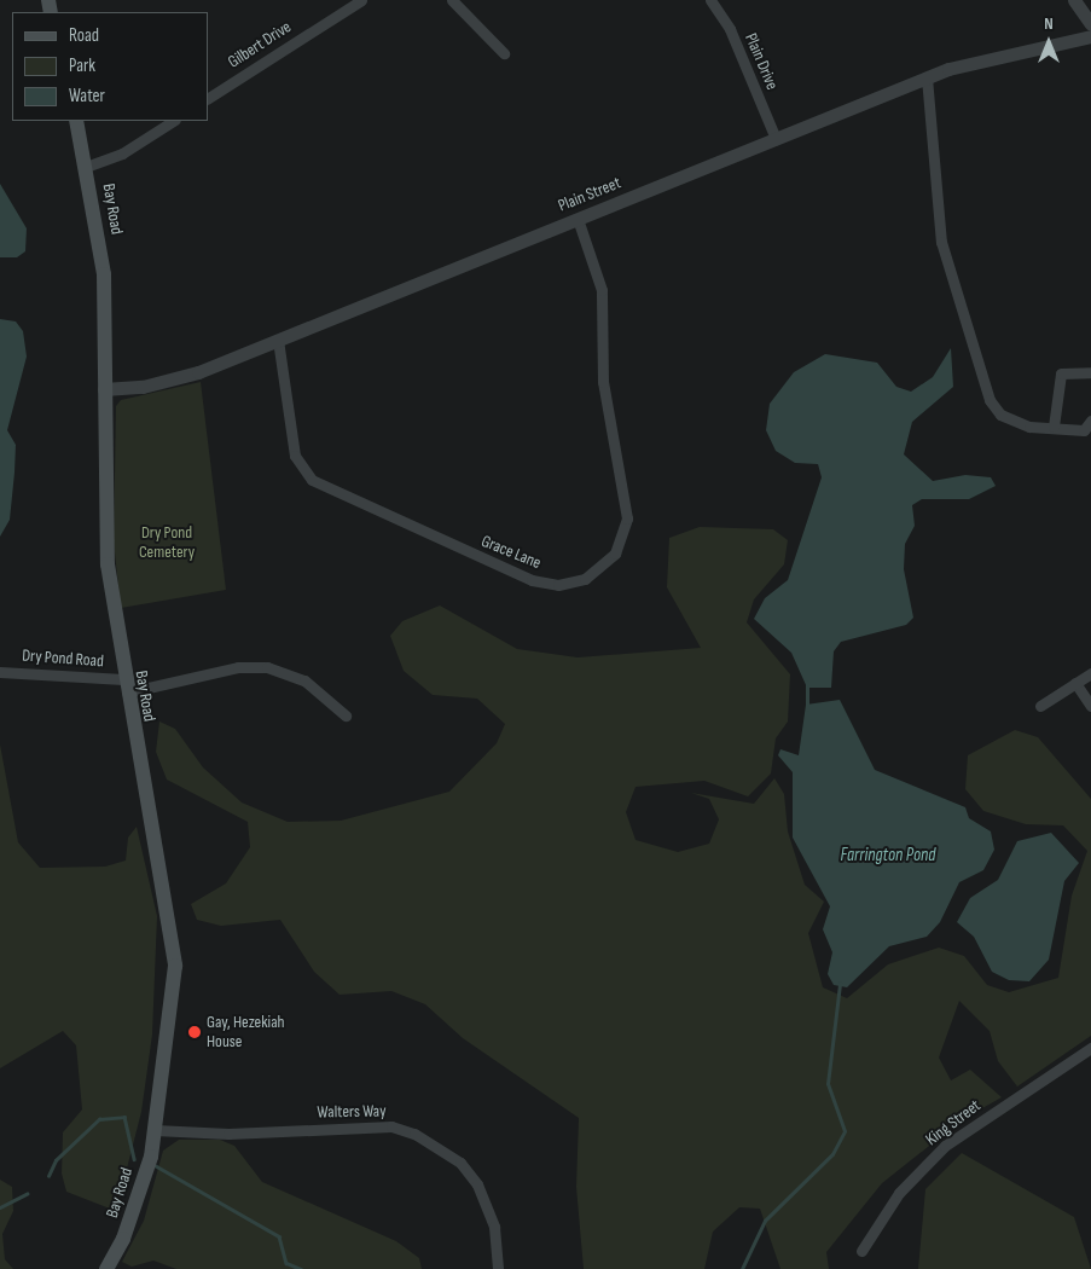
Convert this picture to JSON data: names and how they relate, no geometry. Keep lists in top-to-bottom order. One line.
{"streets":{"main road":["Bay Road"],"street":["Gilbert Drive","Plain Drive","Plain Street","Grace Lane","Dry Pond Road","Walters Way","King Street"]},"crossings":[["Plain Drive","Plain Street"],["Plain Street","Bay Road"],["Plain Street","Grace Lane"],["Bay Road","Dry Pond Road"],["Bay Road","Walters Way"]],"water":["Farrington Pond"],"parks":["Dry Pond Cemetery"],"places":["Gay, Hezekiah House"],"legend":["Road","Park","Water"],"north":"top"}
